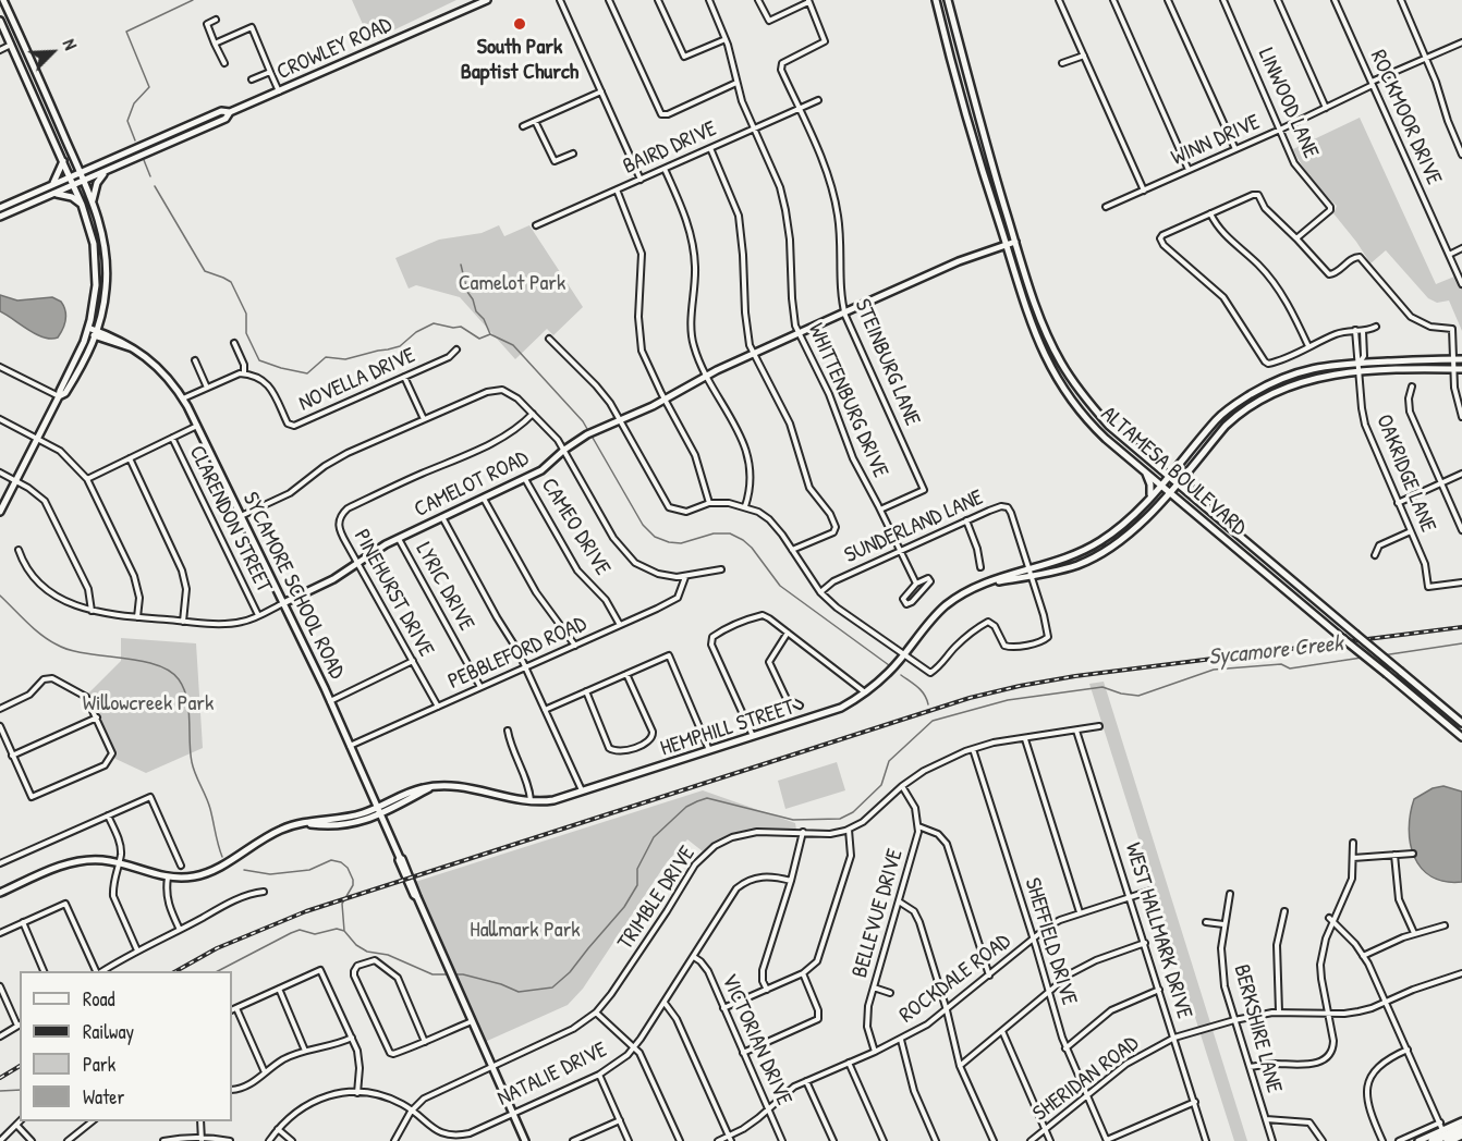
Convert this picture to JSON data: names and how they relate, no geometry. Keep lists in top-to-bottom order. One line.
{"streets":{"main road":["CROWLEY ROAD","ALTAMESA BOULEVARD","CAMELOT ROAD","SYCAMORE SCHOOL ROAD","HEMPHILL STREET"],"street":["LINWOOD LANE","ROCKMOOR DRIVE","WINN DRIVE","BAIRD DRIVE","STEINBURG LANE","NOVELLA DRIVE","WHITTENBURG DRIVE","OAKRIDGE LANE","CLARENDON STREET","CAMEO DRIVE","SUNDERLAND LANE","LYRIC DRIVE","PINEHURST DRIVE","PEBBLEFORD ROAD","TRIMBLE DRIVE","BELLEVUE DRIVE","WEST HALLMARK DRIVE","SHEFFIELD DRIVE","ROCKDALE ROAD","BERKSHIRE LANE","VICTORIAN DRIVE","NATALIE DRIVE","SHERIDAN ROAD"]},"crossings":[["LINWOOD LANE","WINN DRIVE"],["ROCKMOOR DRIVE","WINN DRIVE"],["BAIRD DRIVE","STEINBURG LANE"],["BAIRD DRIVE","WHITTENBURG DRIVE"],["STEINBURG LANE","WHITTENBURG DRIVE"],["STEINBURG LANE","CAMELOT ROAD"],["WHITTENBURG DRIVE","CAMELOT ROAD"],["WHITTENBURG DRIVE","SUNDERLAND LANE"],["ALTAMESA BOULEVARD","CAMELOT ROAD"],["ALTAMESA BOULEVARD","HEMPHILL STREET"],["OAKRIDGE LANE","HEMPHILL STREET"],["CAMELOT ROAD","CLARENDON STREET"],["CAMELOT ROAD","CAMEO DRIVE"],["CAMELOT ROAD","SYCAMORE SCHOOL ROAD"],["CAMELOT ROAD","LYRIC DRIVE"],["CAMELOT ROAD","PINEHURST DRIVE"],["CAMEO DRIVE","PEBBLEFORD ROAD"],["SUNDERLAND LANE","HEMPHILL STREET"],["SYCAMORE SCHOOL ROAD","PEBBLEFORD ROAD"],["SYCAMORE SCHOOL ROAD","HEMPHILL STREET"],["SYCAMORE SCHOOL ROAD","TRIMBLE DRIVE"],["SYCAMORE SCHOOL ROAD","NATALIE DRIVE"],["LYRIC DRIVE","PEBBLEFORD ROAD"],["PINEHURST DRIVE","PEBBLEFORD ROAD"],["TRIMBLE DRIVE","BELLEVUE DRIVE"],["TRIMBLE DRIVE","WEST HALLMARK DRIVE"],["TRIMBLE DRIVE","SHEFFIELD DRIVE"],["TRIMBLE DRIVE","NATALIE DRIVE"],["BELLEVUE DRIVE","ROCKDALE ROAD"],["WEST HALLMARK DRIVE","ROCKDALE ROAD"],["WEST HALLMARK DRIVE","SHERIDAN ROAD"],["SHEFFIELD DRIVE","ROCKDALE ROAD"],["SHEFFIELD DRIVE","SHERIDAN ROAD"],["ROCKDALE ROAD","VICTORIAN DRIVE"],["BERKSHIRE LANE","SHERIDAN ROAD"],["VICTORIAN DRIVE","NATALIE DRIVE"]],"water":["Sycamore Creek"],"parks":["Camelot Park","Willowcreek Park","Hallmark Park"],"places":["South Park Baptist Church"],"legend":["Road","Railway","Park","Water"],"north":"top right"}
